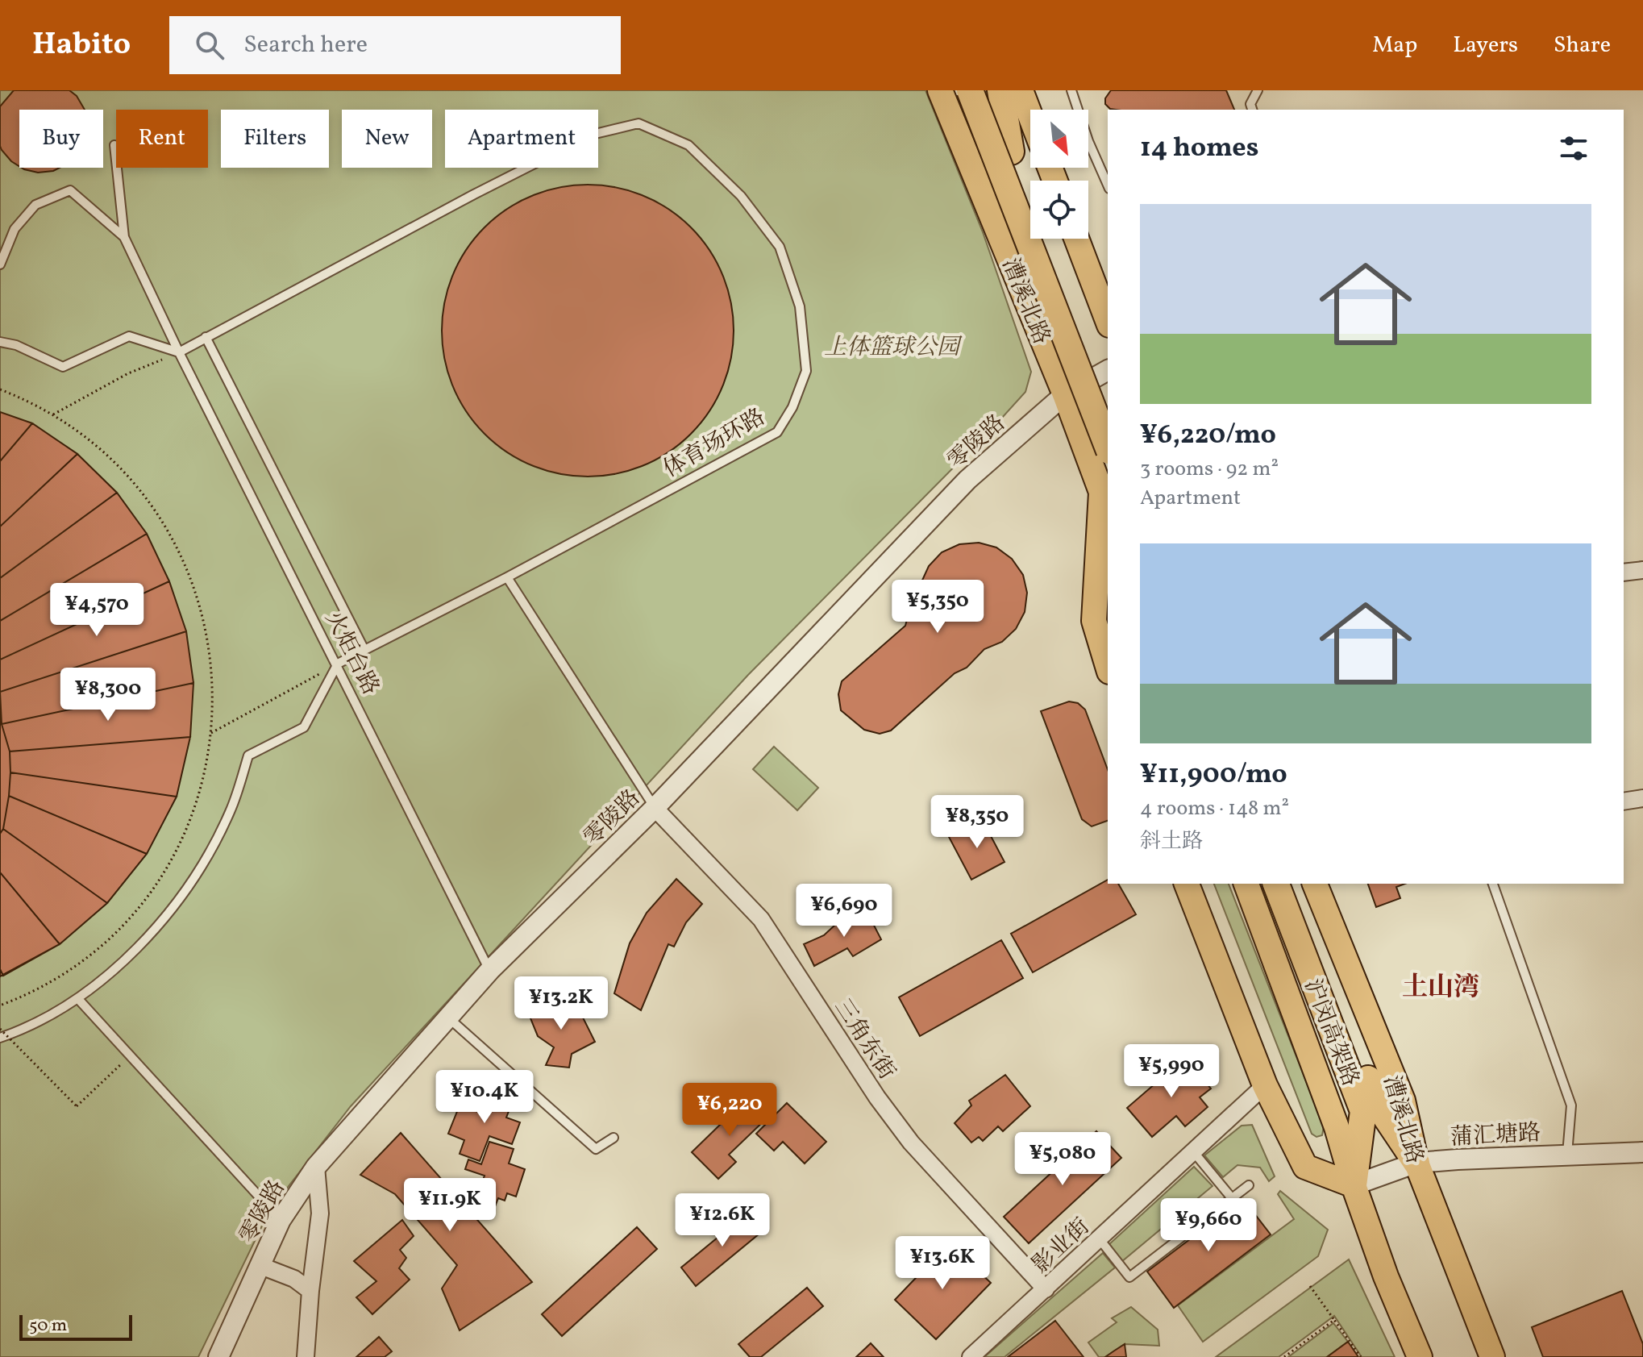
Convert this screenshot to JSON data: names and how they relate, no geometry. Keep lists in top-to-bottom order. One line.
{"streets":{"highway":["沪闵高架路"],"main road":["漕溪北路"],"street":["零陵路","三角东街","蒲汇塘路","影业街"],"lane":["体育场环路","火炬台路"]},"crossings":[["漕溪北路","零陵路"],["漕溪北路","沪闵高架路"],["漕溪北路","蒲汇塘路"],["零陵路","火炬台路"],["零陵路","三角东街"],["体育场环路","火炬台路"],["沪闵高架路","蒲汇塘路"],["三角东街","影业街"]],"districts":["土山湾"],"parks":["上体篮球公园"],"scale_bar":"50 m","north":"bottom right","page":{"header":"Habito","search":"Search here","nav":["Map","Layers","Share"],"chip":["Buy","Rent","Filters","New","Apartment"],"heading":"14 homes","list":[{"name":"¥6,220/mo","note":"3 rooms · 92 m² · Apartment"},{"name":"¥11,900/mo","note":"4 rooms · 148 m² · 斜土路"}],"price":["¥5,350","¥4,570","¥8,300","¥8,350","¥6,690","¥13.2K","¥5,990","¥10.4K","¥6,220","¥5,080","¥11.9K","¥12.6K","¥9,660","¥13.6K"],"scale":"50 m"}}
